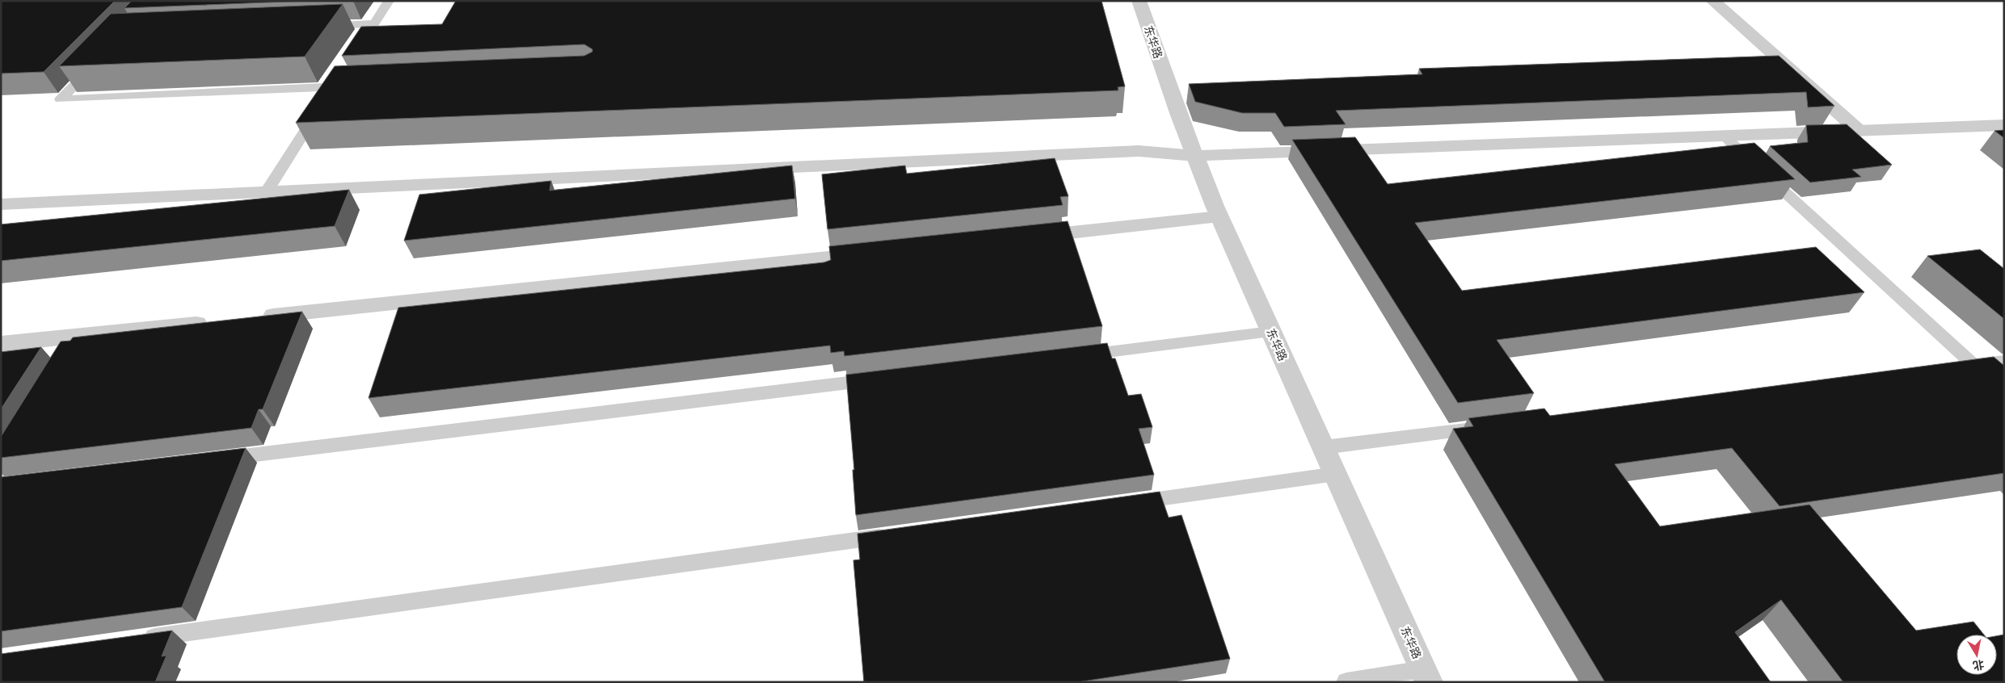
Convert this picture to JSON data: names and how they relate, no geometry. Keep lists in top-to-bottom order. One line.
{"streets":{"street":["东华路"]},"north":"bottom"}
